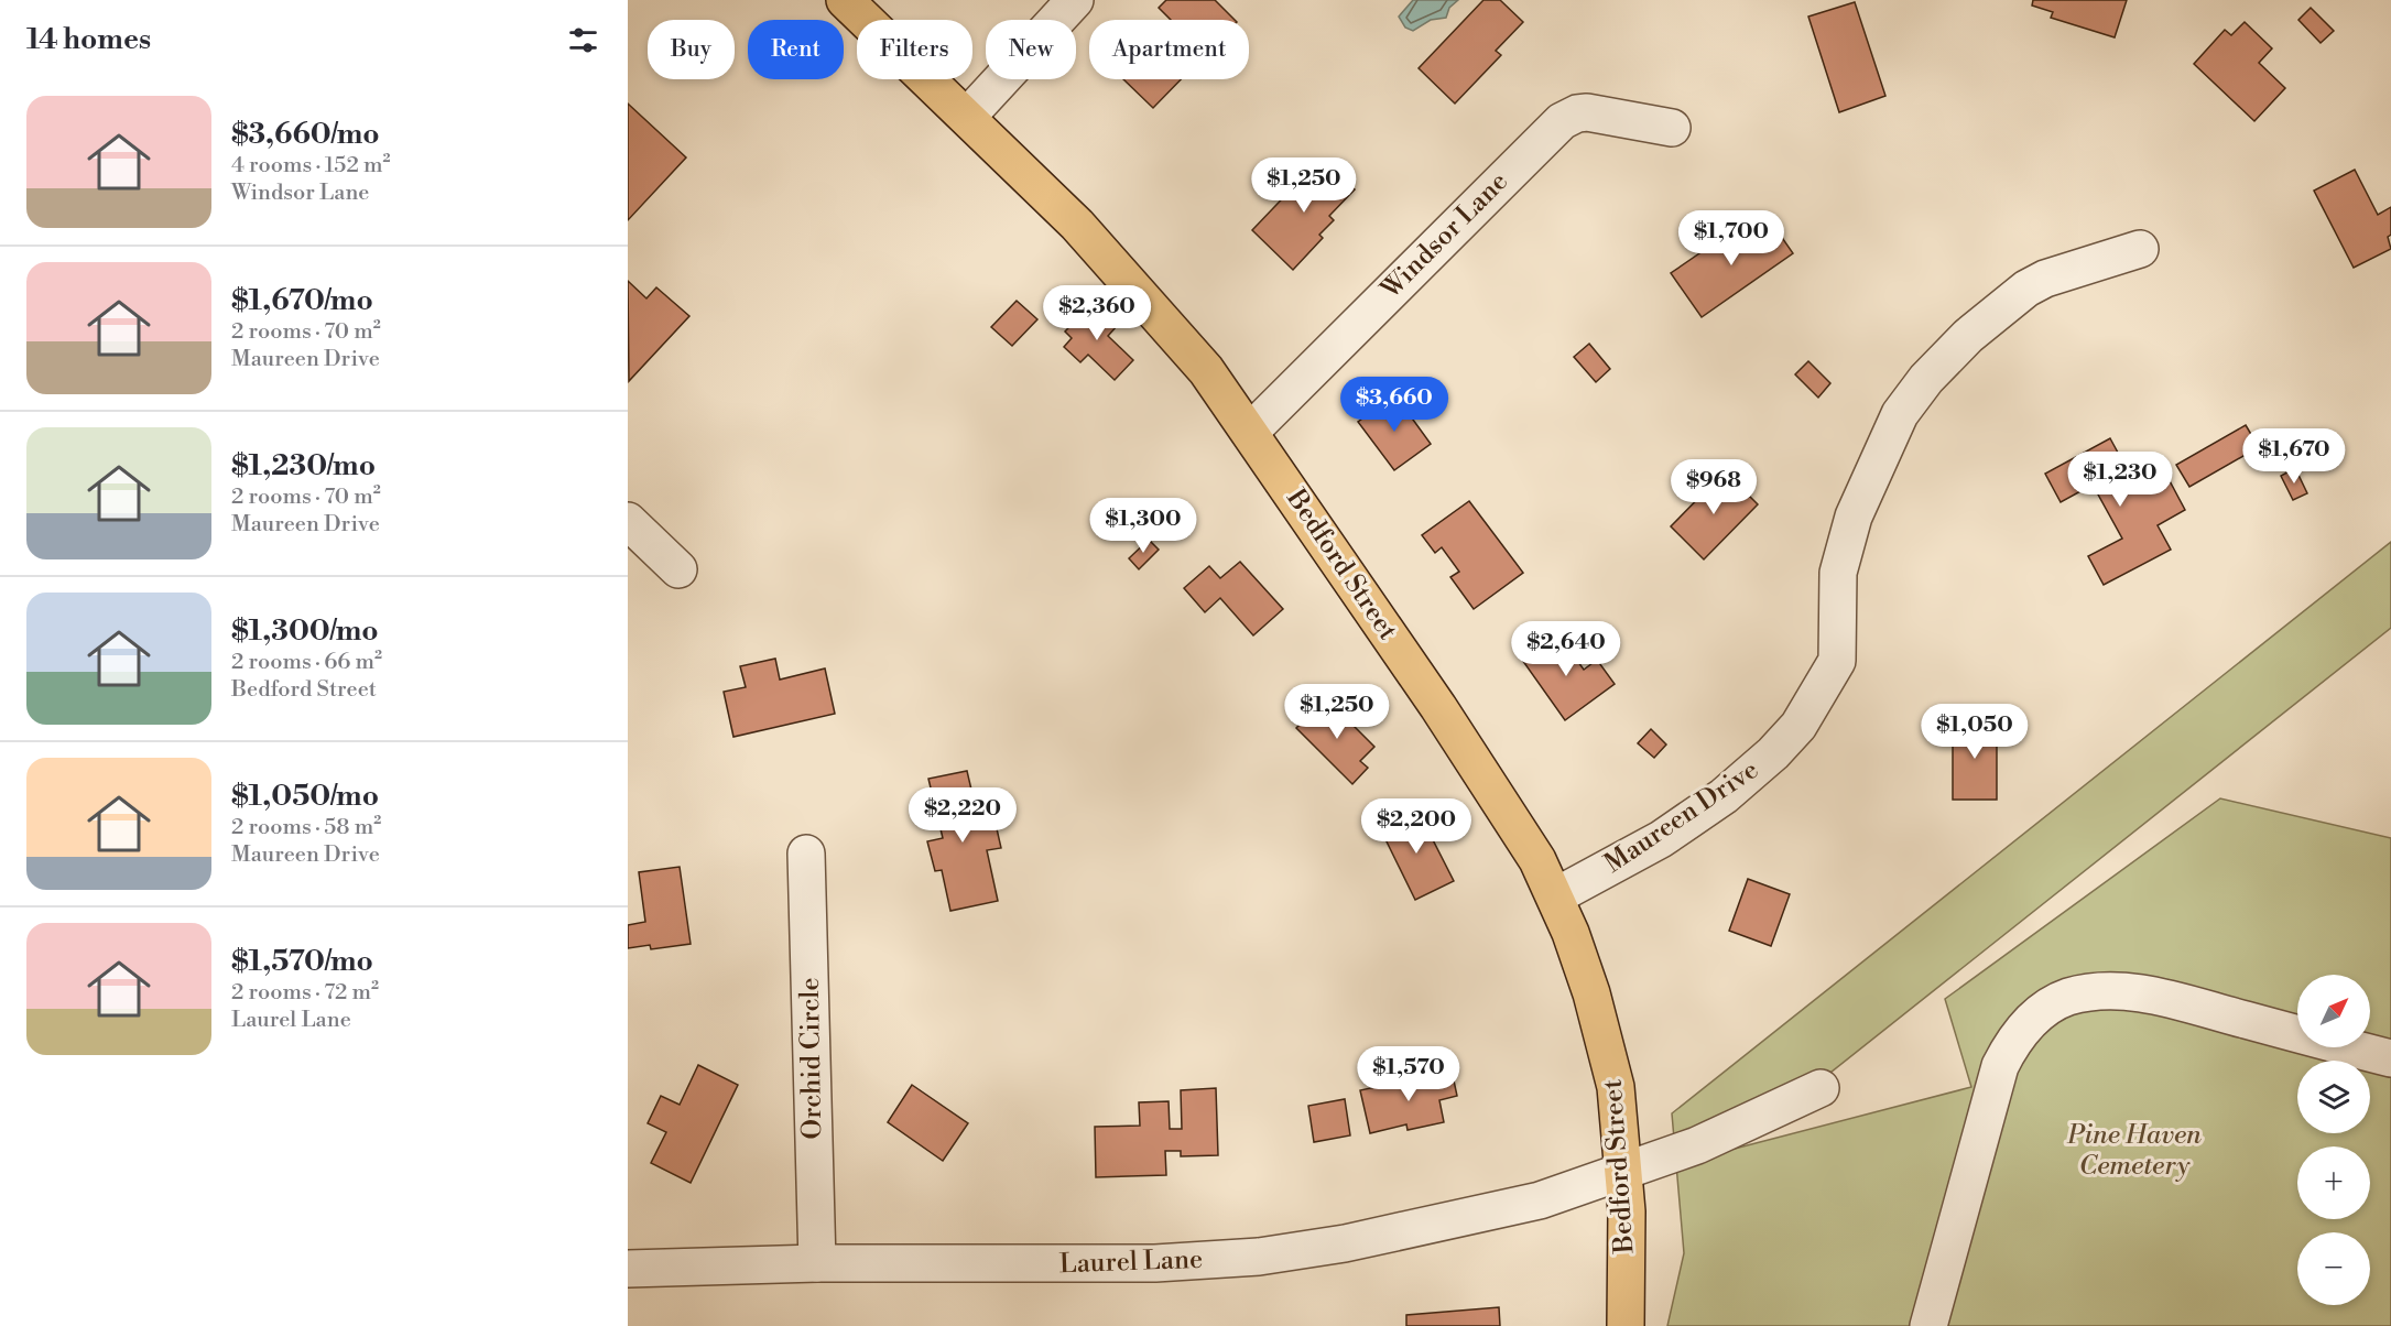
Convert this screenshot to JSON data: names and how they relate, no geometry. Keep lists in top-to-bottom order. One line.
{"streets":{"main road":["Bedford Street"],"street":["Windsor Lane","Maureen Drive","Orchid Circle","Laurel Lane"]},"crossings":[["Windsor Lane","Bedford Street"],["Bedford Street","Maureen Drive"],["Bedford Street","Laurel Lane"],["Orchid Circle","Laurel Lane"]],"parks":["Pine Haven Cemetery"],"north":"top right","page":{"heading":"14 homes","chip":["Buy","Rent","Filters","New","Apartment"],"list":[{"name":"$3,660/mo","note":"4 rooms · 152 m² · Windsor Lane"},{"name":"$1,670/mo","note":"2 rooms · 70 m² · Maureen Drive"},{"name":"$1,230/mo","note":"2 rooms · 70 m² · Maureen Drive"},{"name":"$1,300/mo","note":"2 rooms · 66 m² · Bedford Street"},{"name":"$1,050/mo","note":"2 rooms · 58 m² · Maureen Drive"},{"name":"$1,570/mo","note":"2 rooms · 72 m² · Laurel Lane"}],"price":["$1,250","$1,700","$2,360","$3,660","$1,670","$1,230","$968","$1,300","$2,640","$1,250","$1,050","$2,220","$2,200","$1,570"],"map_buttons":["+","−"]}}
